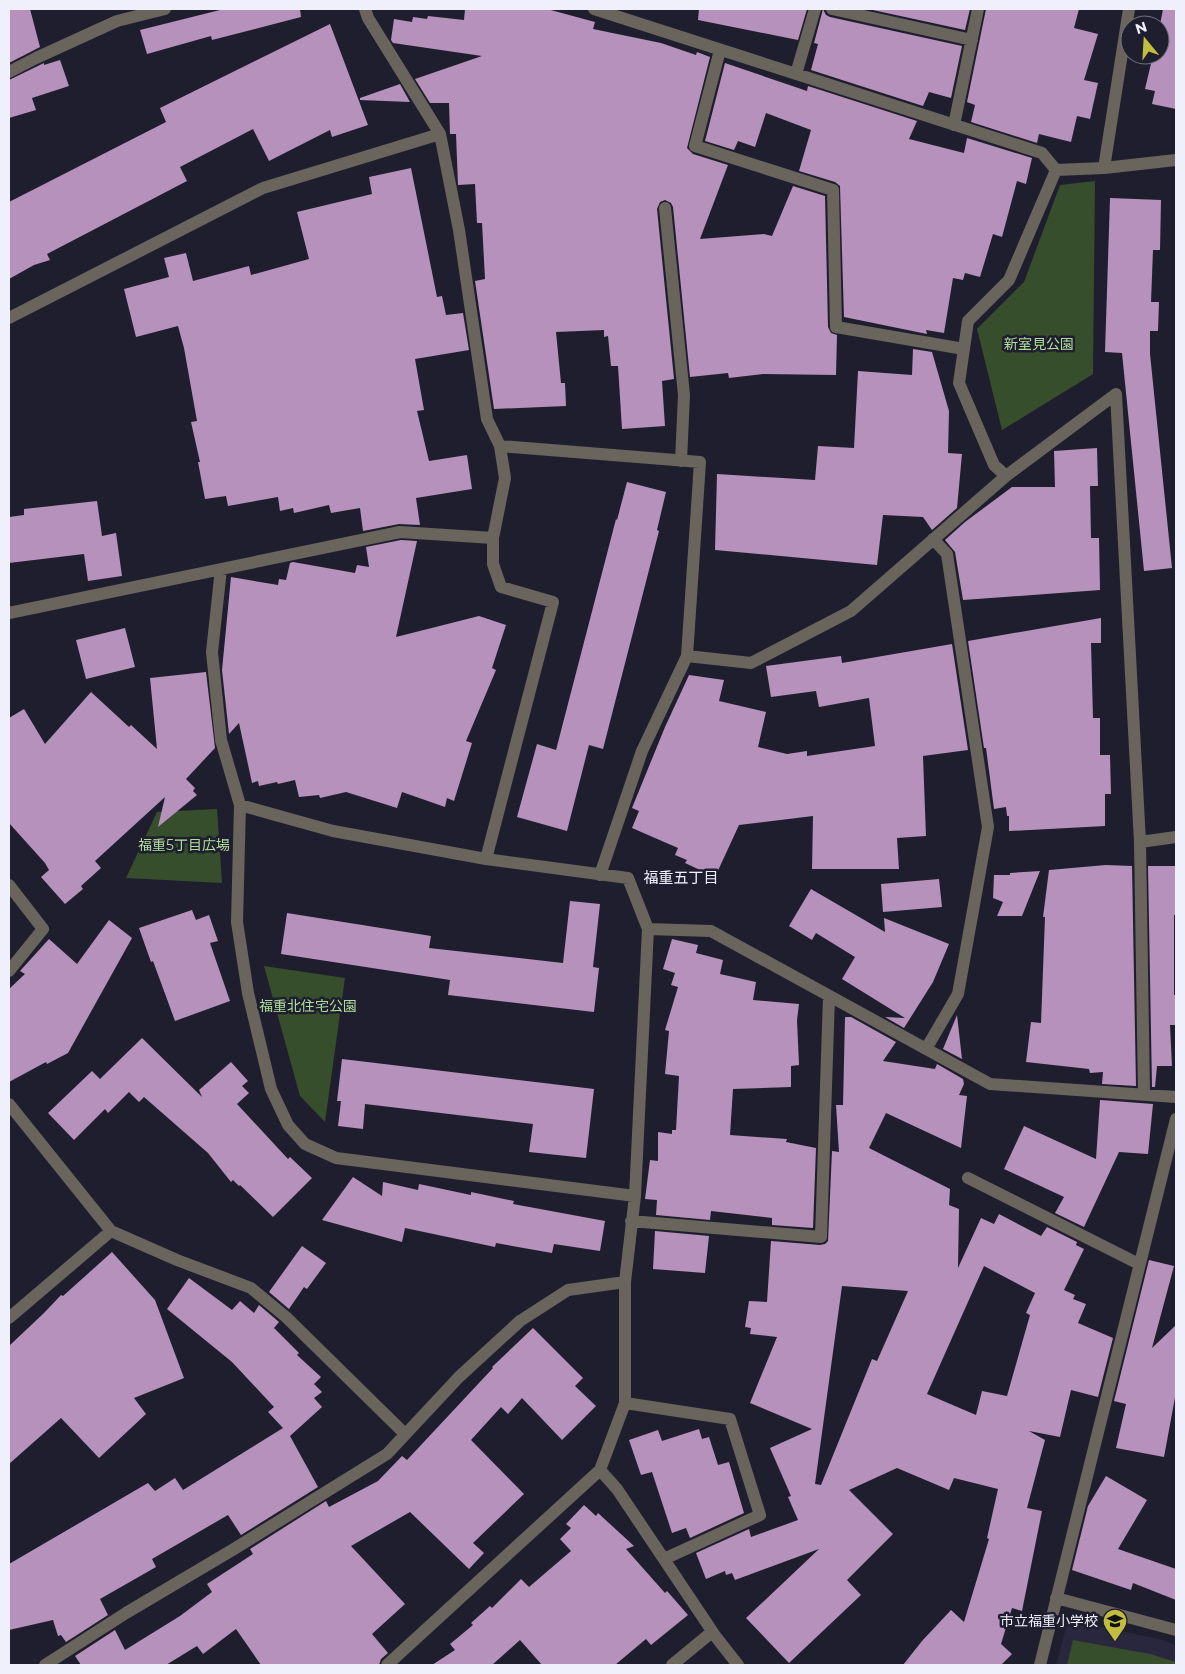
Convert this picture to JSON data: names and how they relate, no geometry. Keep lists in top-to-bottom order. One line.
{"districts":["福重五丁目"],"parks":["新室見公園","福重5丁目広場","福重北住宅公園"],"places":{"school or university":["市立福重小学校"]},"north":"top"}
